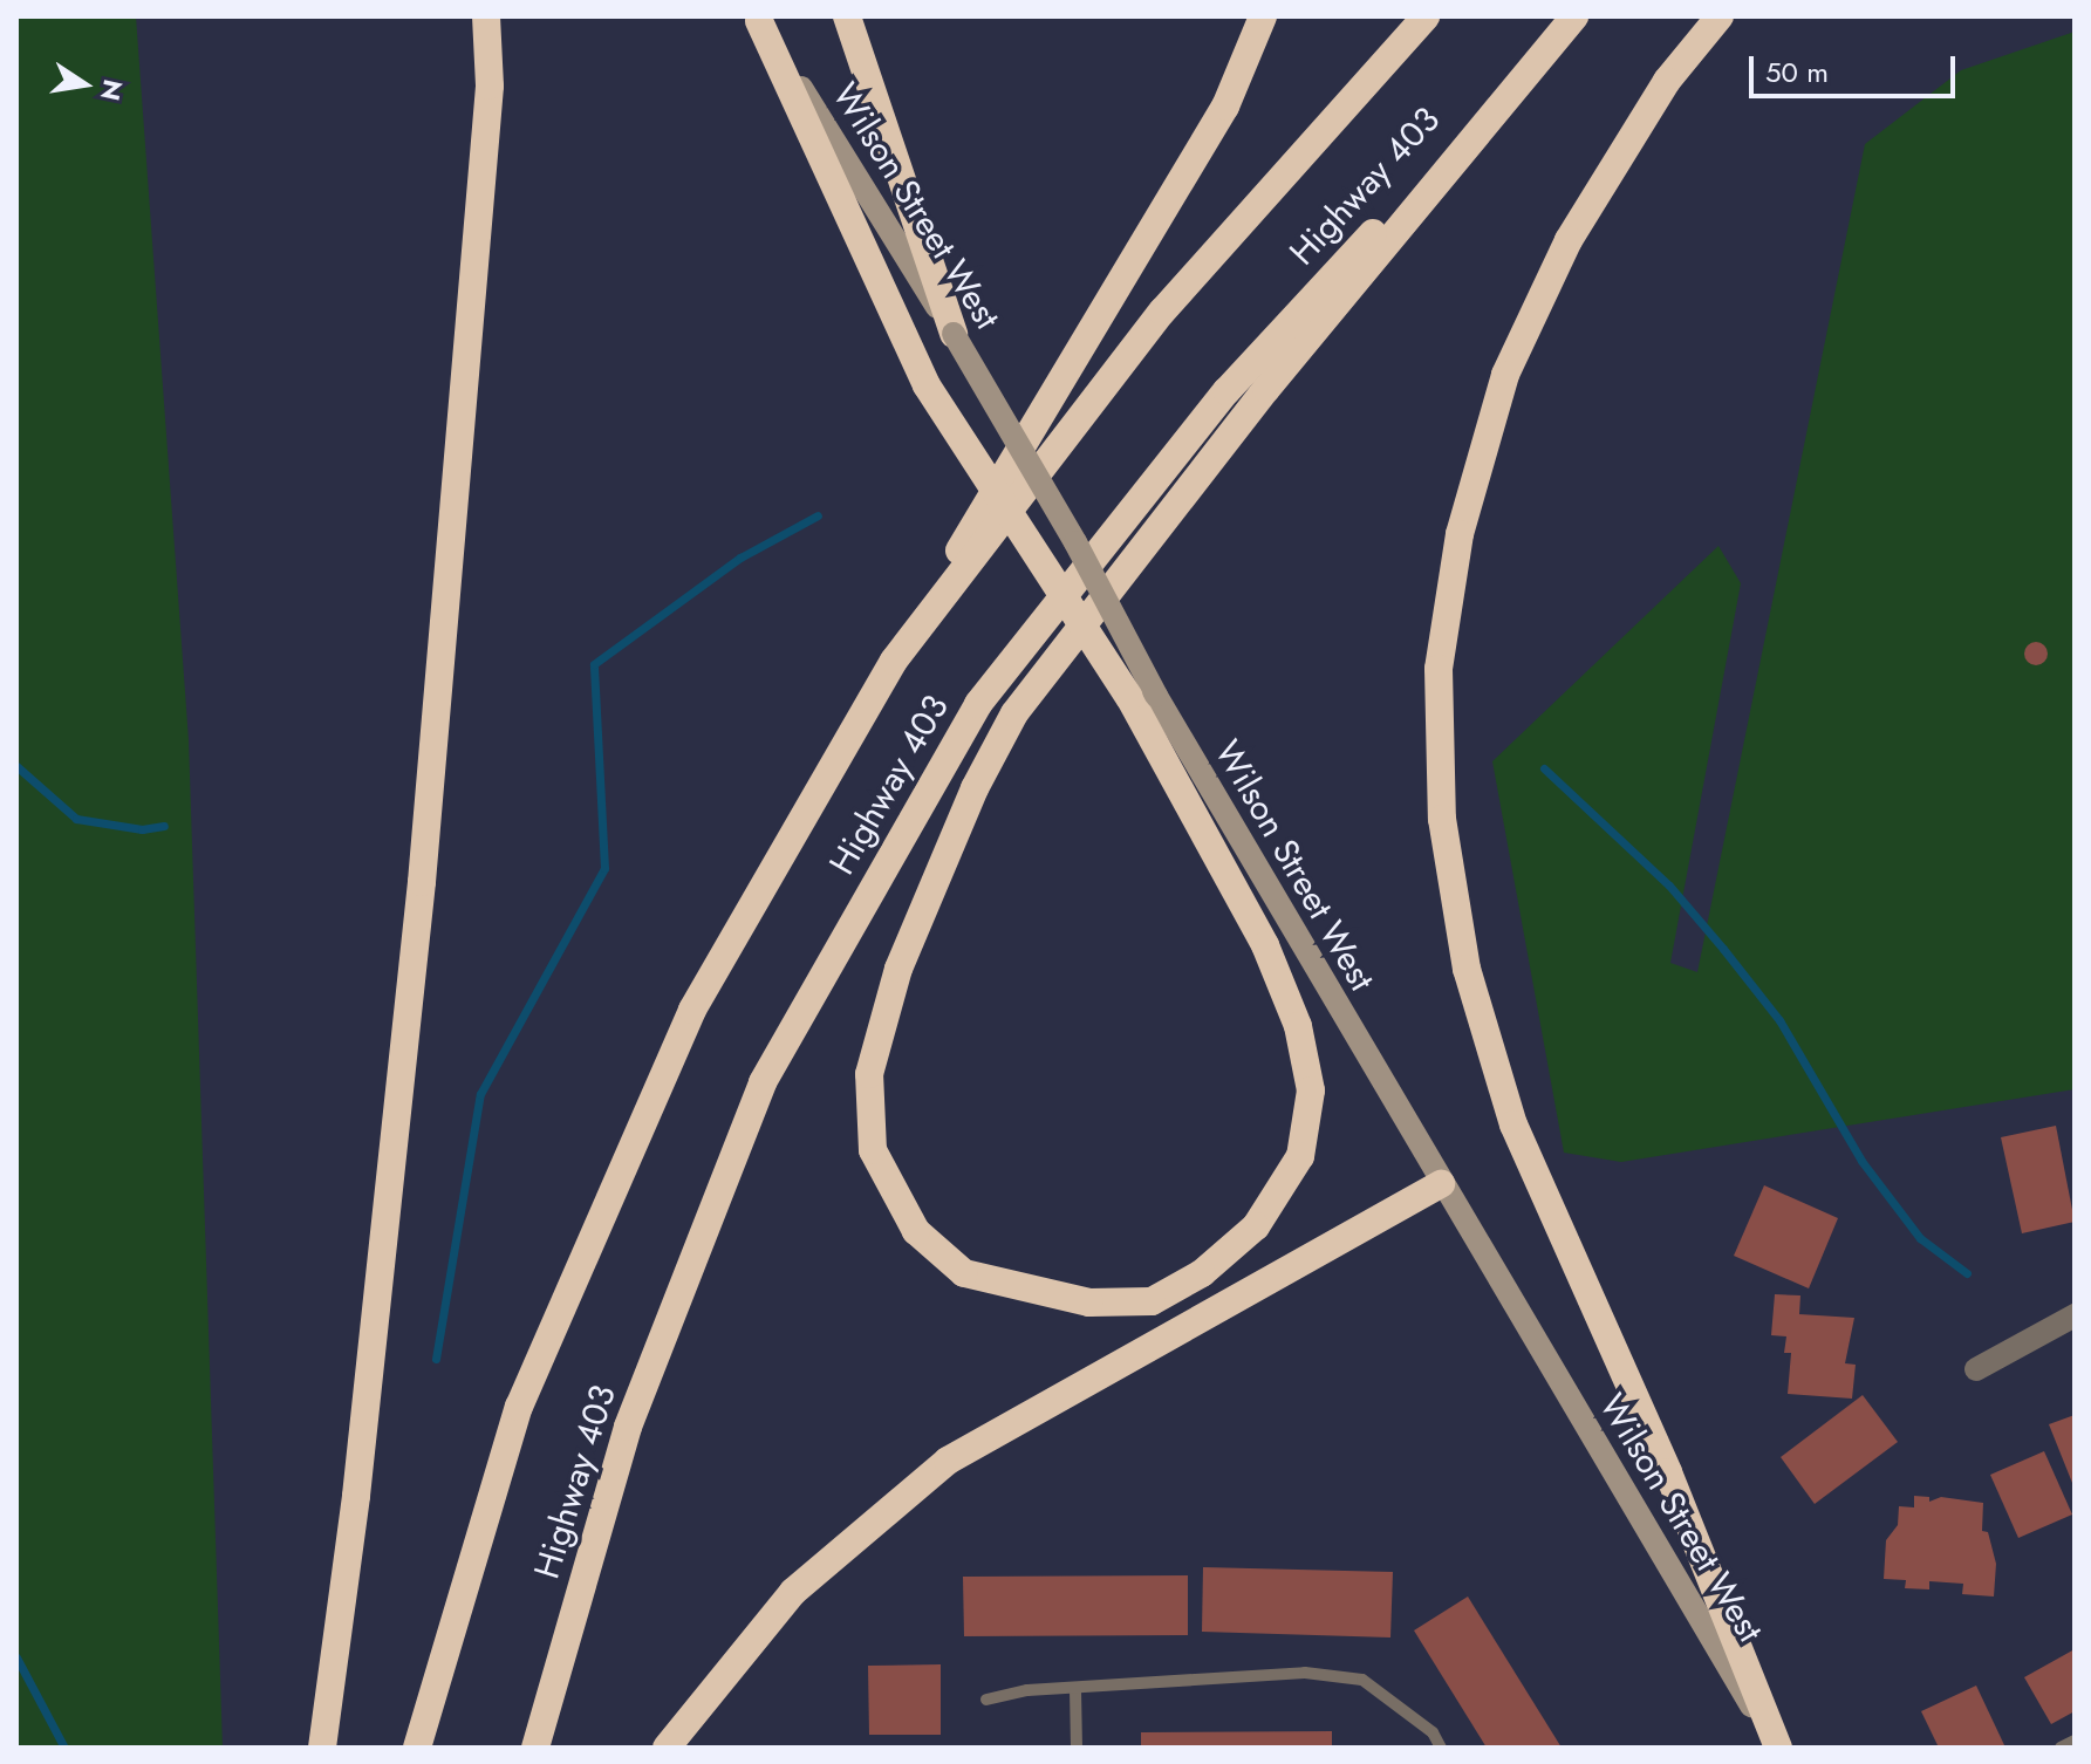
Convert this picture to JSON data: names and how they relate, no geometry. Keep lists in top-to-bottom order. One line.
{"streets":{"highway":["Highway 403"],"main road":["Wilson Street West"]},"scale_bar":"50 m","north":"right"}
